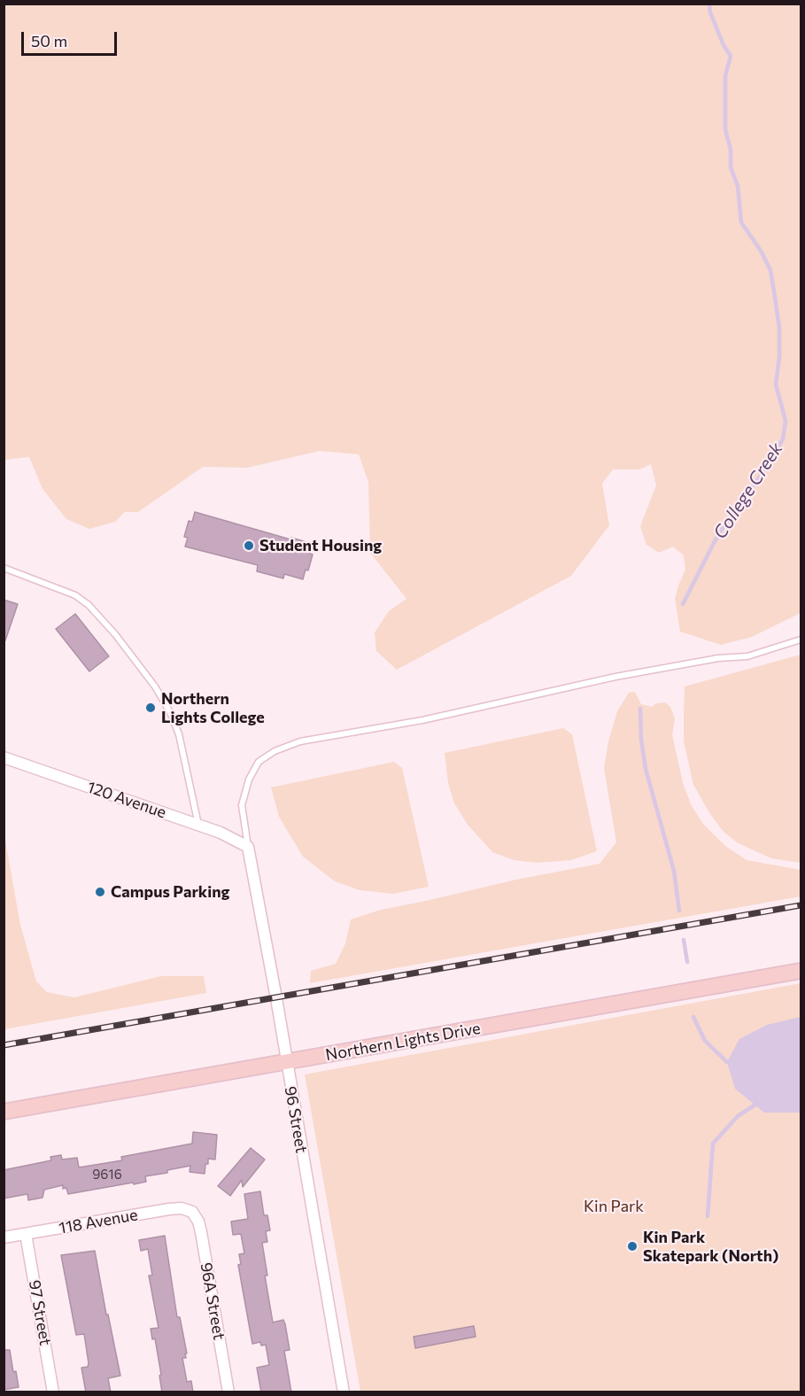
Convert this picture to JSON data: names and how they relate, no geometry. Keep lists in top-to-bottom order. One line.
{"streets":{"main road":["Northern Lights Drive"],"street":["120 Avenue","96 Street","118 Avenue","96A Street","97 Street"]},"crossings":[["120 Avenue","96 Street"],["Northern Lights Drive","96 Street"],["118 Avenue","96A Street"],["118 Avenue","97 Street"]],"water":["College Creek"],"parks":["Kin Park"],"places":["Student Housing","Northern Lights College","Campus Parking","Kin Park Skatepark (North)"],"house_numbers":["9616"],"scale_bar":"50 m"}
